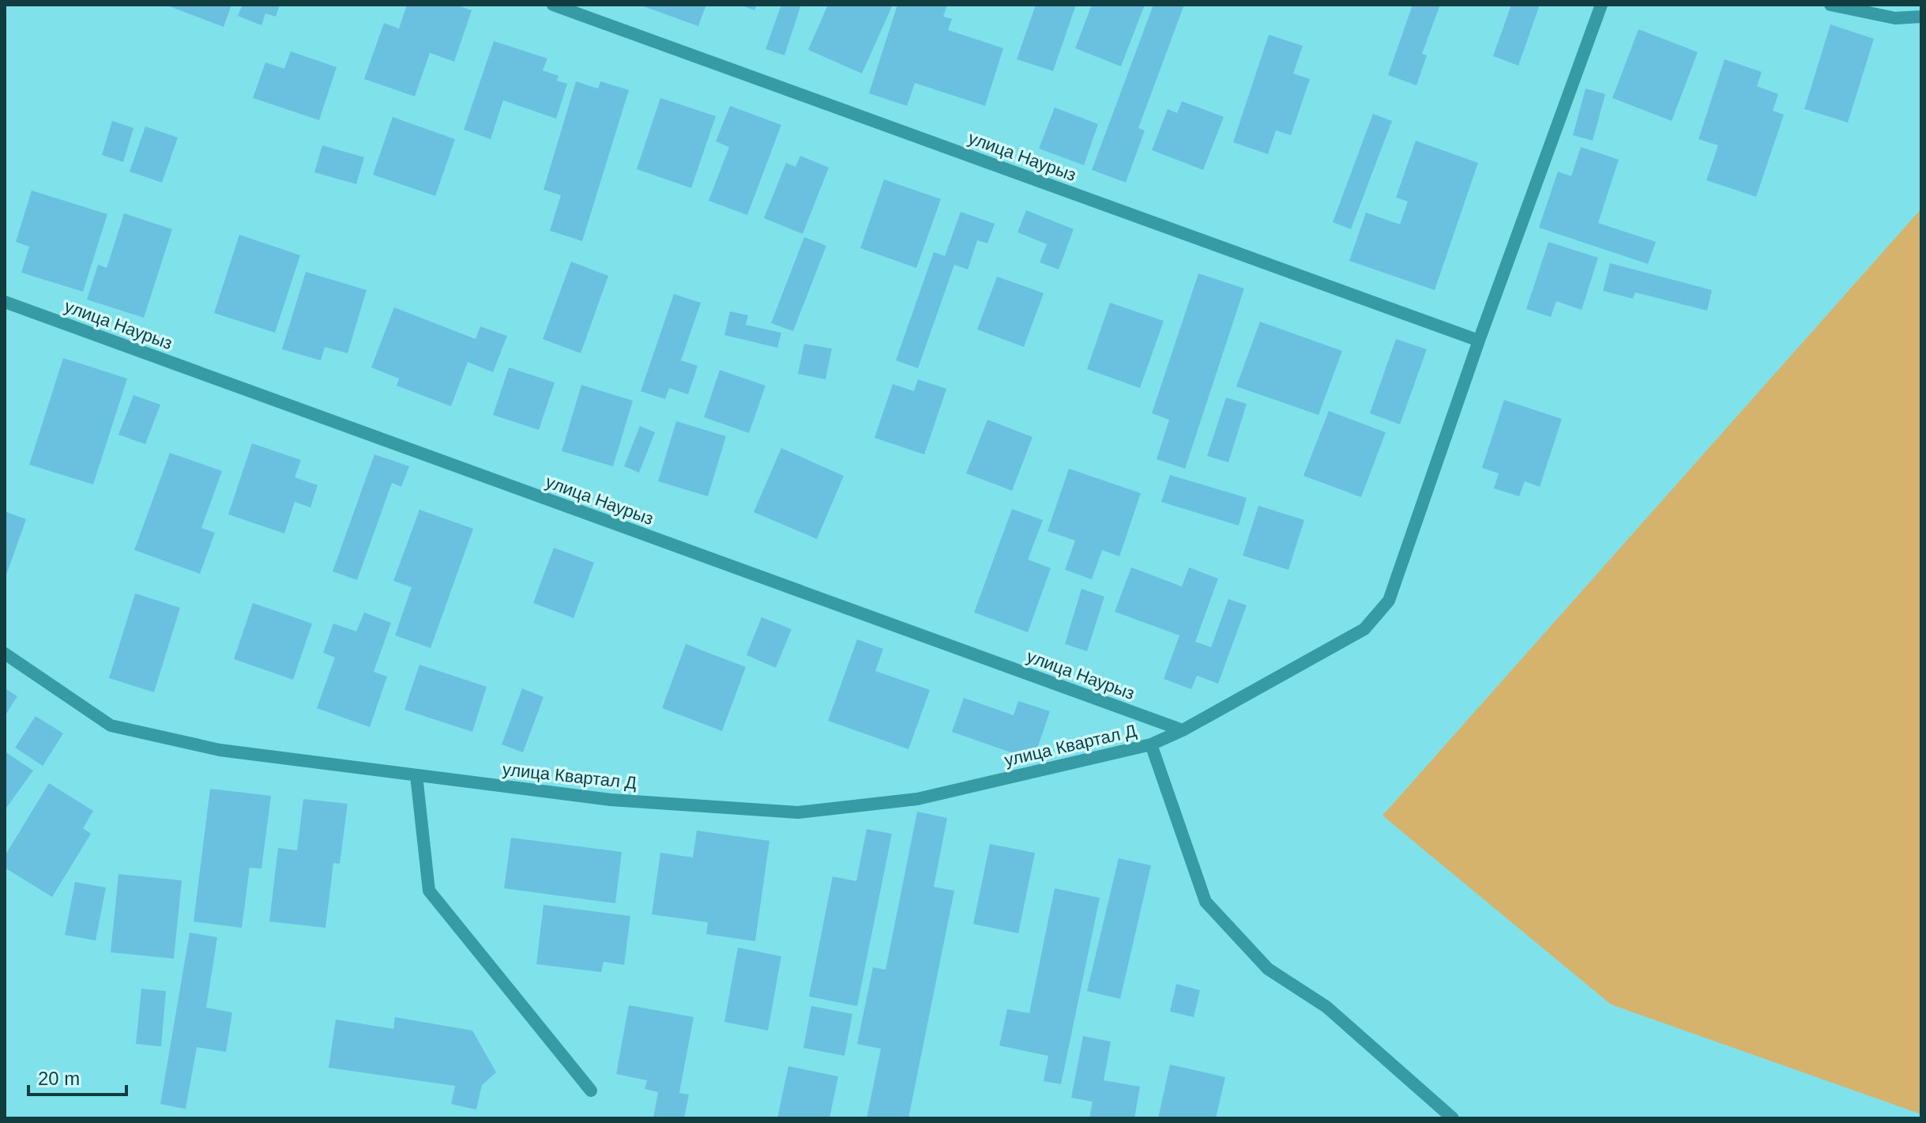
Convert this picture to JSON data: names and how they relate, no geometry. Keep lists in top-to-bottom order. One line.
{"streets":{"street":["улица Наурыз","улица Квартал Д"]},"crossings":[["улица Наурыз","улица Квартал Д"]],"scale_bar":"20 m"}
